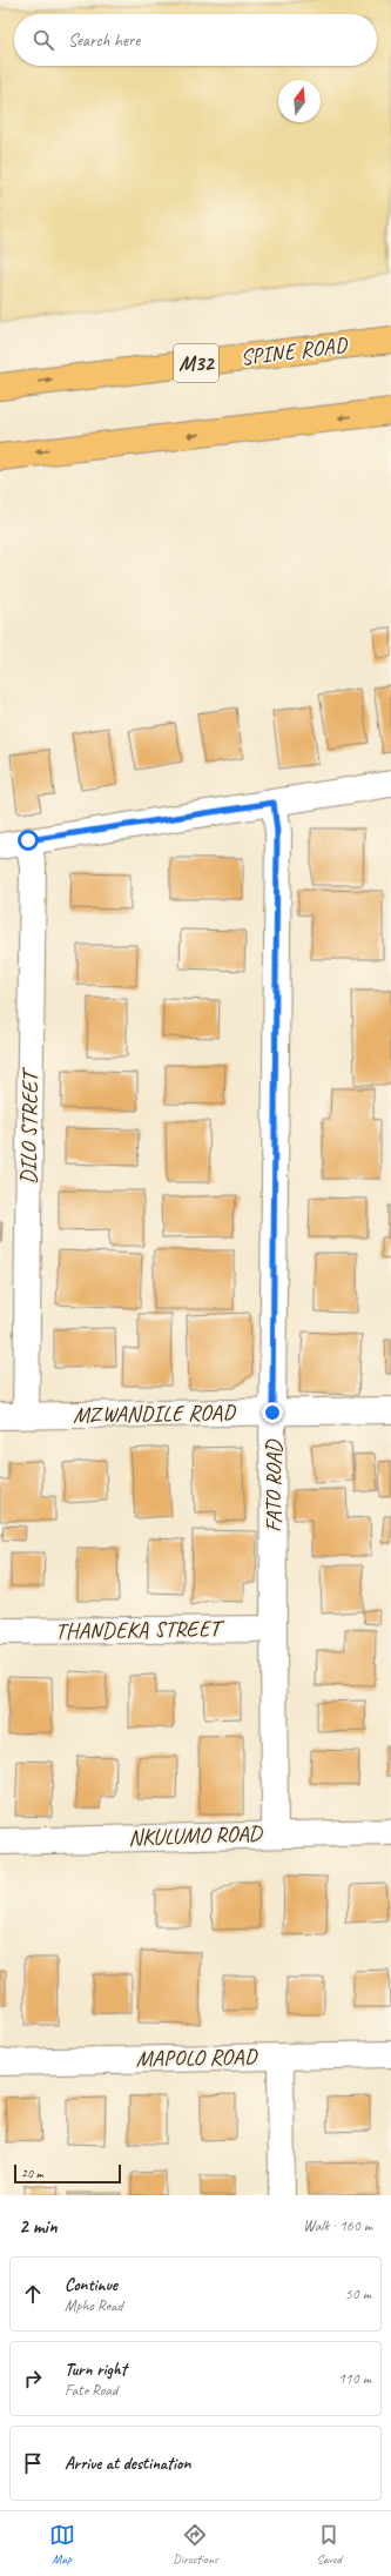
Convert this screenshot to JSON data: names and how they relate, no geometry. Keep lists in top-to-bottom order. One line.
{"streets":{"main road":["SPINE ROAD","M32"],"street":["DILO STREET","MZWANDILE ROAD","FATO ROAD","THANDEKA STREET","NKULUMO ROAD","MAPOLO ROAD"]},"crossings":[["DILO STREET","MZWANDILE ROAD"],["MZWANDILE ROAD","FATO ROAD"],["FATO ROAD","THANDEKA STREET"],["FATO ROAD","NKULUMO ROAD"]],"scale_bar":"20 m","north":"top","page":{"search":"Search here","scale":"20 m","heading":["2 min","Walk · 160 m"],"list":[["Continue","Mpho Road","50 m"],["Turn right","Fato Road","110 m"],"Arrive at destination"],"nav":["Map","Directions","Saved"]}}
